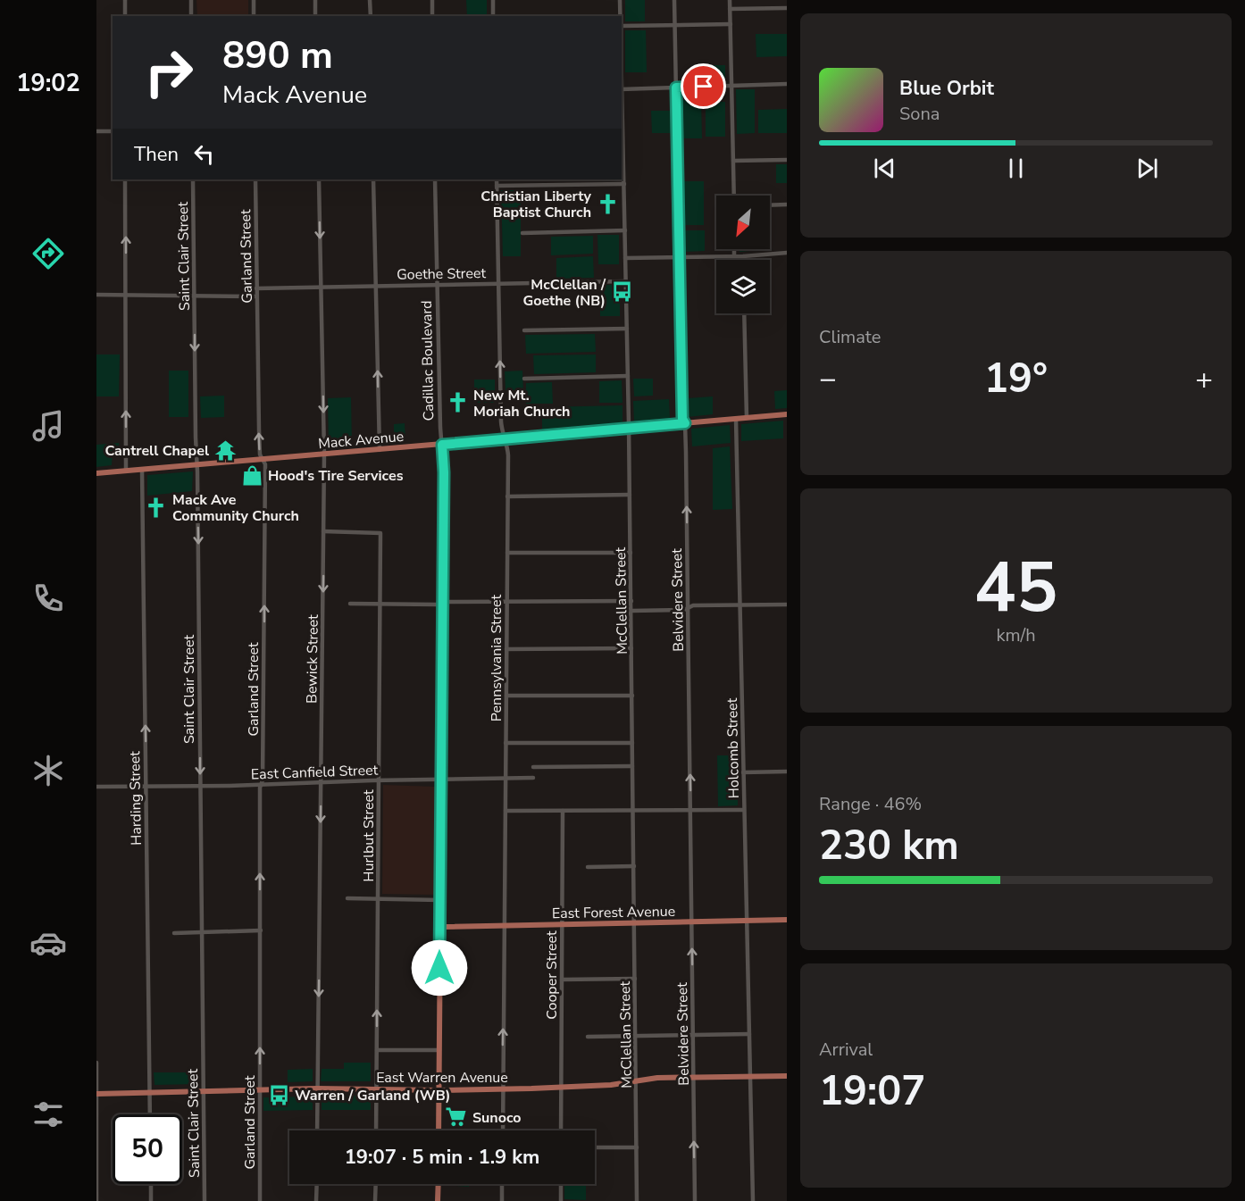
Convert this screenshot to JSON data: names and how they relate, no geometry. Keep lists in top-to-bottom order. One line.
{"streets":{"main road":["Cadillac Boulevard","Mack Avenue","East Forest Avenue","East Warren Avenue"],"street":["Saint Clair Street","Garland Street","Goethe Street","Belvidere Street","McClellan Street","Pennsylvania Street","Bewick Street","Holcomb Street","East Canfield Street","Harding Street","Hurlbut Street","Cooper Street"]},"crossings":[["Saint Clair Street","Mack Avenue"],["Saint Clair Street","East Canfield Street"],["Saint Clair Street","East Warren Avenue"],["Garland Street","Goethe Street"],["Garland Street","Mack Avenue"],["Garland Street","East Canfield Street"],["Garland Street","East Warren Avenue"],["Goethe Street","Cadillac Boulevard"],["Goethe Street","McClellan Street"],["Goethe Street","Pennsylvania Street"],["Goethe Street","Bewick Street"],["Cadillac Boulevard","Mack Avenue"],["Cadillac Boulevard","East Canfield Street"],["Cadillac Boulevard","East Forest Avenue"],["Cadillac Boulevard","East Warren Avenue"],["Mack Avenue","Belvidere Street"],["Mack Avenue","McClellan Street"],["Mack Avenue","Pennsylvania Street"],["Mack Avenue","Bewick Street"],["Mack Avenue","Holcomb Street"],["Mack Avenue","Harding Street"],["Belvidere Street","East Forest Avenue"],["Belvidere Street","East Warren Avenue"],["McClellan Street","East Forest Avenue"],["McClellan Street","East Warren Avenue"],["Pennsylvania Street","East Canfield Street"],["Pennsylvania Street","East Forest Avenue"],["Pennsylvania Street","East Warren Avenue"],["Bewick Street","East Canfield Street"],["Bewick Street","Hurlbut Street"],["Bewick Street","East Warren Avenue"],["Holcomb Street","East Forest Avenue"],["Holcomb Street","East Warren Avenue"],["East Canfield Street","Harding Street"],["East Canfield Street","Hurlbut Street"],["Harding Street","East Warren Avenue"],["Hurlbut Street","East Warren Avenue"],["East Forest Avenue","Cooper Street"],["Cooper Street","East Warren Avenue"]],"one_way":["Saint Clair Street","Garland Street","Belvidere Street","Bewick Street","Harding Street"],"places":{"church":["Christian Liberty Baptist Church","New Mt. Moriah Church","Mack Ave Community Church"],"bus stop":["McClellan / Goethe (NB)","Warren / Garland (WB)"],"temple":["Cantrell Chapel"],"shop":["Hood's Tire Services"],"supermarket":["Sunoco"]},"north":"bottom left","page":{"tabs":"19:02","turn":["890 m","Mack Avenue"],"song":["Blue Orbit","Sona"],"then":"Then","tile":["Climate",["45","km/h"],["Range · 46%","230 km"],["Arrival","19:07"]],"heat":["−","19°","+"],"limit":"50","trip":"19:07 · 5 min · 1.9 km"}}
